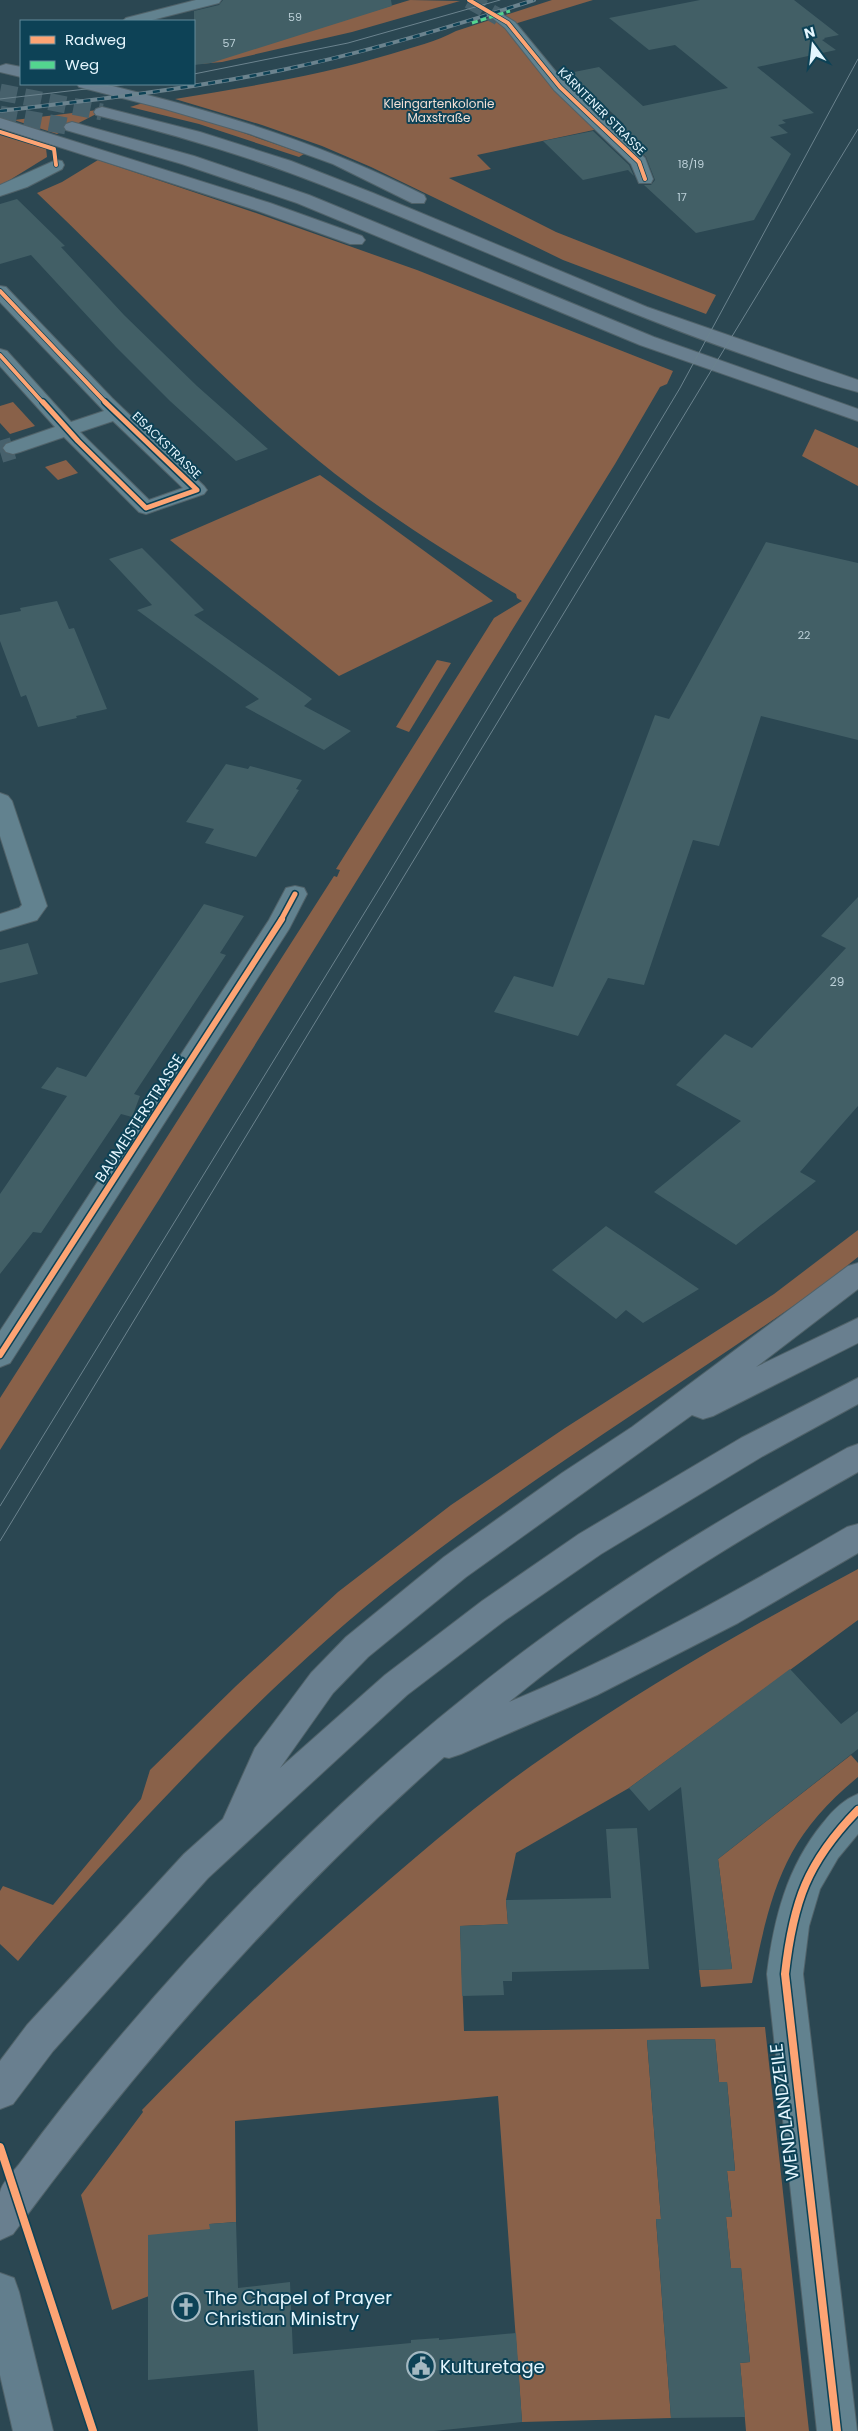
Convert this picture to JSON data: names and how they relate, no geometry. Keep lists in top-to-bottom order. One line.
{"streets":{"street":["KÄRNTENER STRASSE","EISACKSTRASSE","BAUMEISTERSTRASSE","WENDLANDZEILE"]},"parks":["Kleingartenkolonie Maxstraße"],"places":{"church":["The Chapel of Prayer Christian Ministry"],"public building":["Kulturetage"]},"house_numbers":["59","57","18/19","17","22","29"],"legend":["Radweg","Weg"],"north":"top"}
